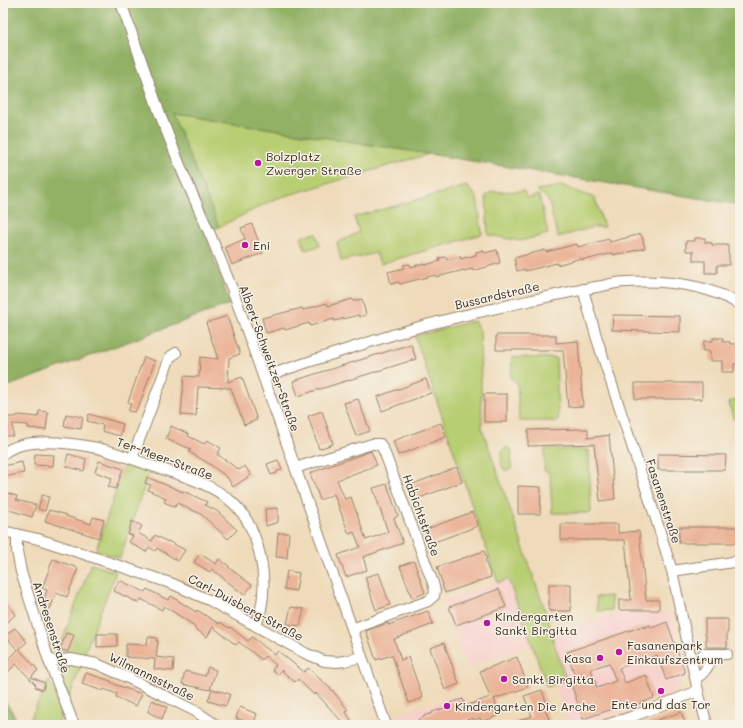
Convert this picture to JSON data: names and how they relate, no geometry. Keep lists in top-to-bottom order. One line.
{"streets":{"street":["Bussardstraße","Albert-Schweitzer-Straße","Ter-Meer-Straße","Fasanenstraße","Habichtstraße","Carl-Duisberg-Straße","Andresenstraße","Wilmannsstraße"]},"crossings":[["Bussardstraße","Albert-Schweitzer-Straße"],["Bussardstraße","Fasanenstraße"],["Albert-Schweitzer-Straße","Habichtstraße"],["Albert-Schweitzer-Straße","Carl-Duisberg-Straße"],["Ter-Meer-Straße","Carl-Duisberg-Straße"],["Carl-Duisberg-Straße","Andresenstraße"],["Andresenstraße","Wilmannsstraße"]],"places":["Bolzplatz Zwerger Straße","Eni","Kindergarten Sankt Birgitta","Fasanenpark Einkaufszentrum","Kasa","Sankt Birgitta","Ente und das Tor","Kindergarten Die Arche"]}
